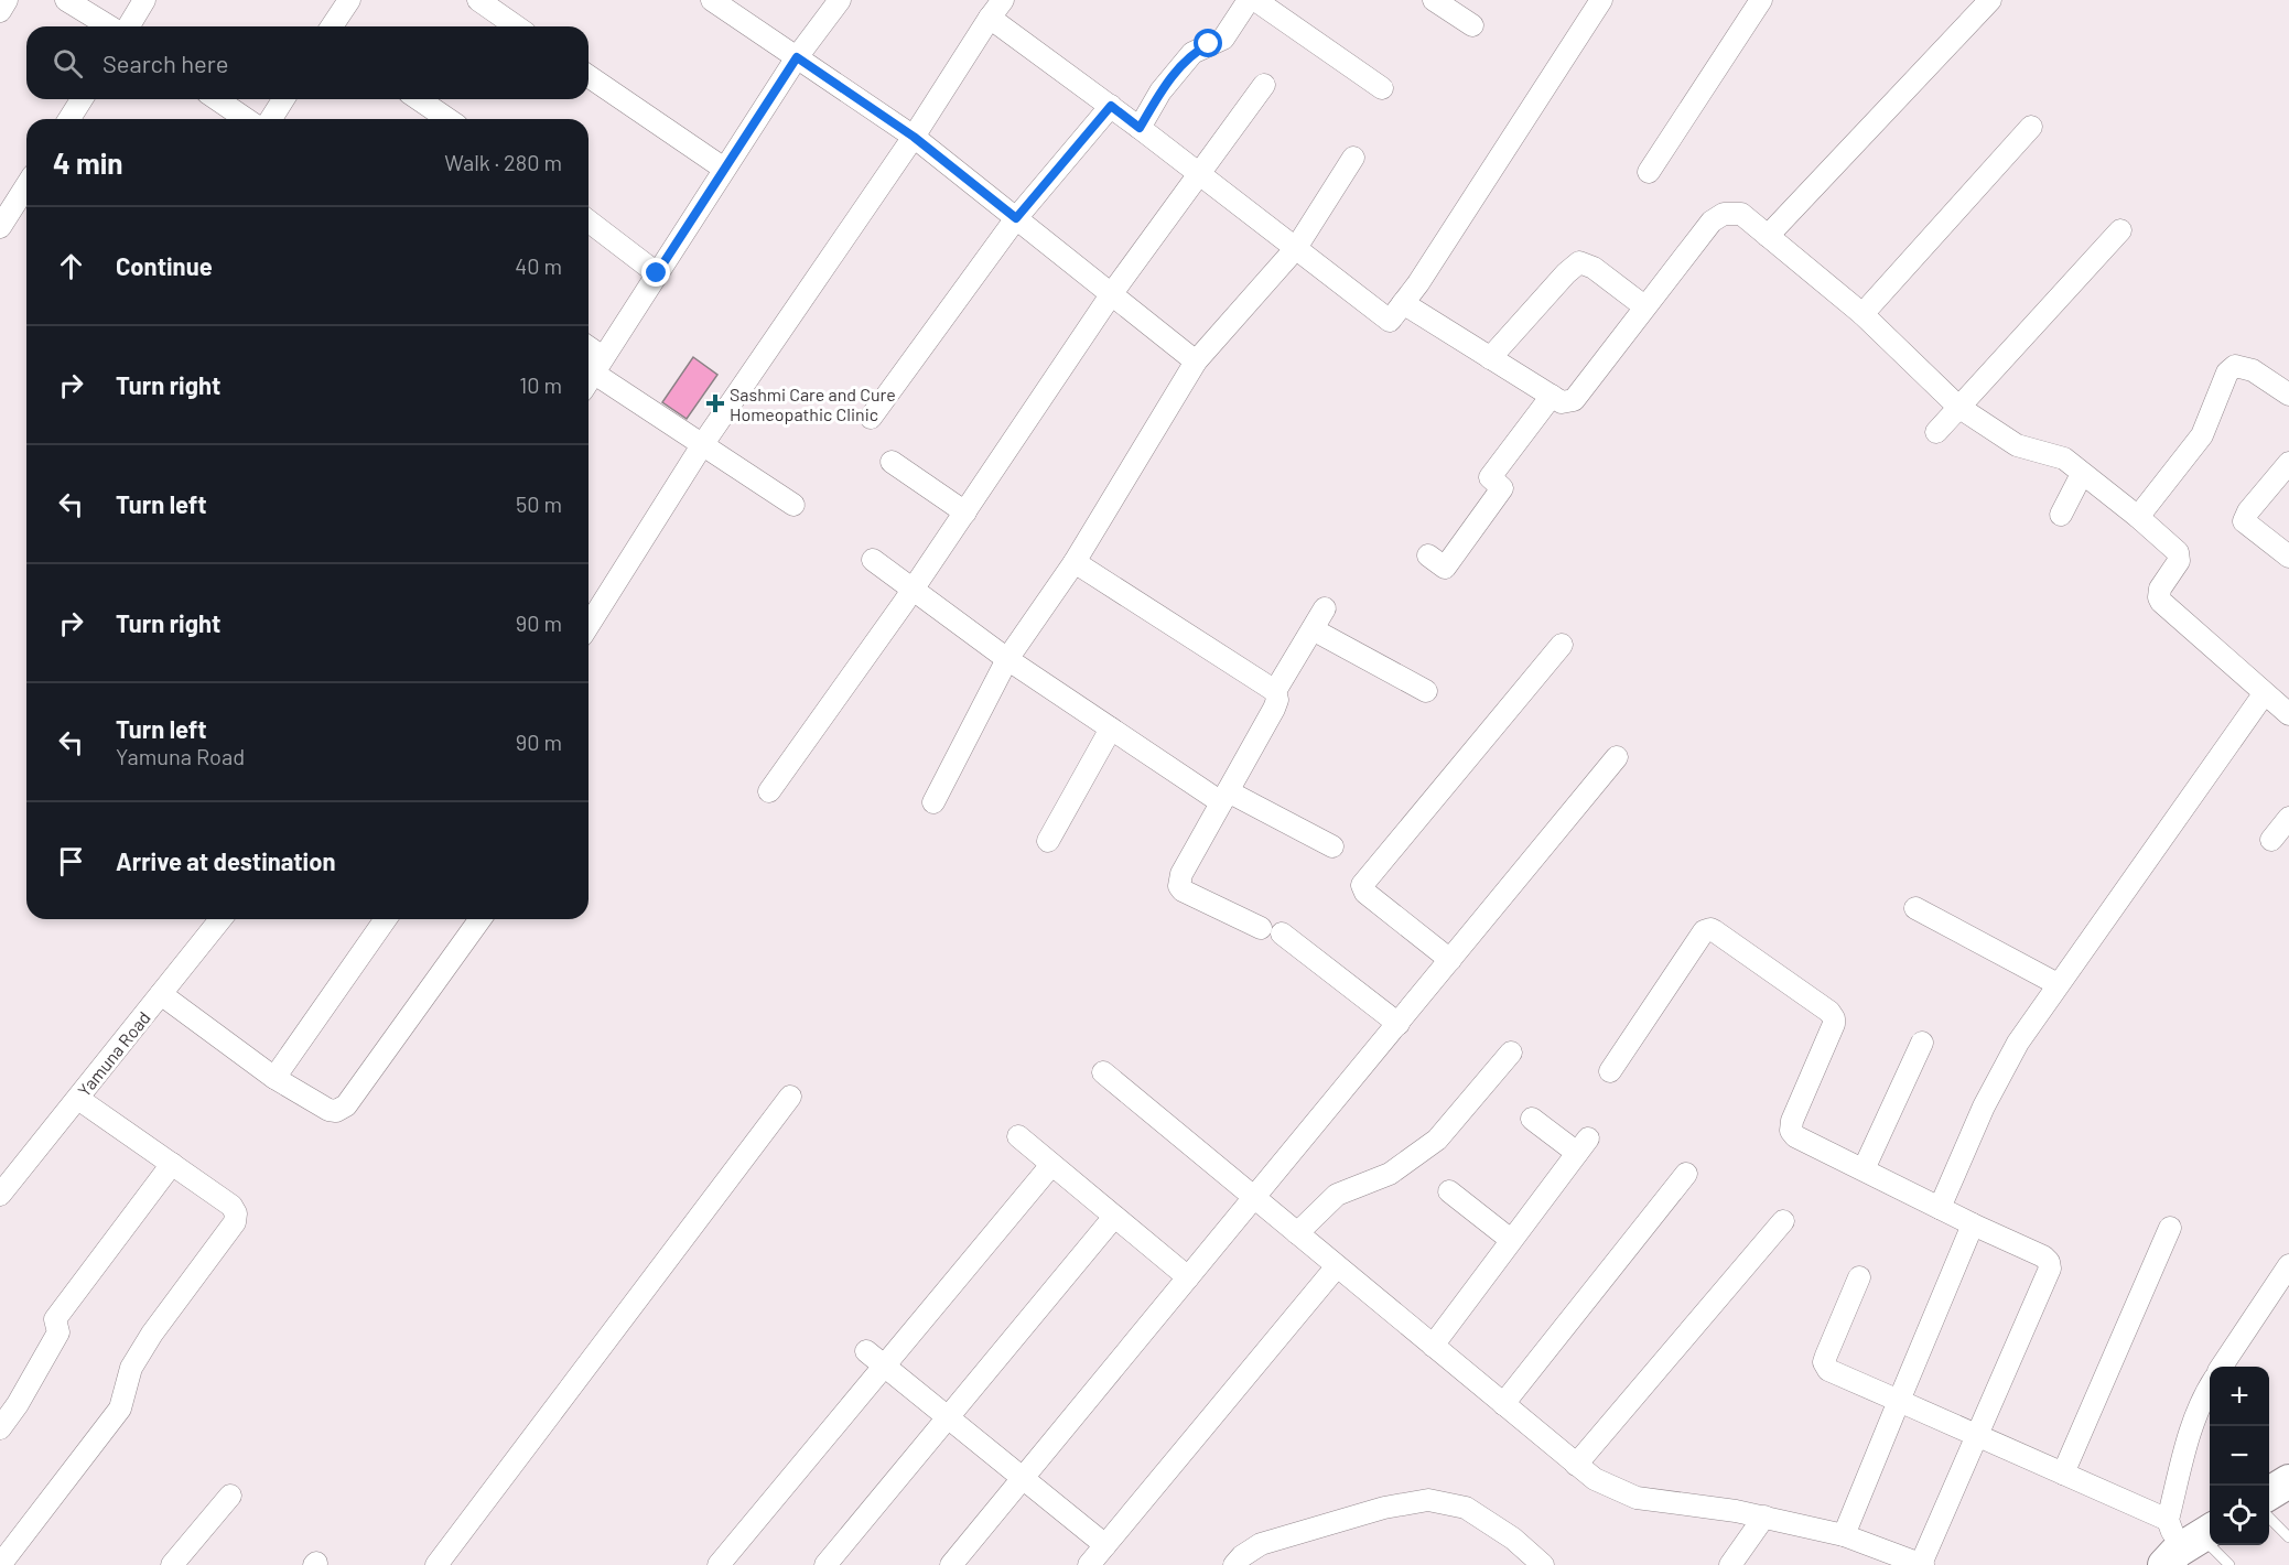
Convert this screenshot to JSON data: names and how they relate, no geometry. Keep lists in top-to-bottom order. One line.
{"streets":{"street":["Yamuna Road"]},"places":{"health":["Sashmi Care and Cure Homeopathic Clinic"]},"page":{"search":"Search here","heading":["4 min","Walk · 280 m"],"list":[["Continue","40 m"],["Turn right","10 m"],["Turn left","50 m"],["Turn right","90 m"],["Turn left","Yamuna Road","90 m"],"Arrive at destination"],"map_buttons":["+","−"]}}
